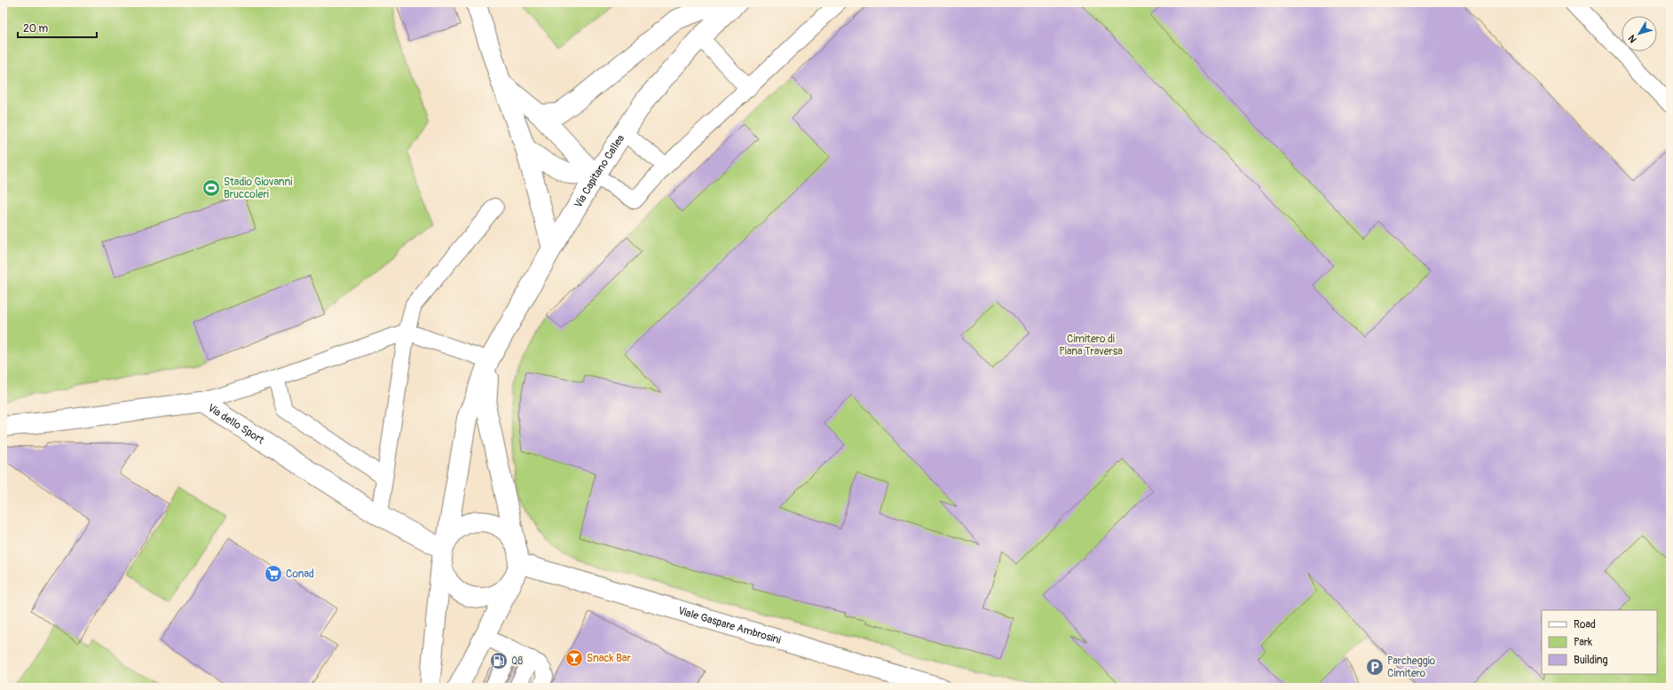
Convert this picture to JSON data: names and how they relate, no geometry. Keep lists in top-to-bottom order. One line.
{"streets":{"street":["Via Capitano Callea","Via dello Sport","Viale Gaspare Ambrosini"]},"crossings":[["Via Capitano Callea","Via dello Sport"]],"parks":["Cimitero di Piana Traversa"],"places":{"sports":["Stadio Giovanni Bruccoleri"],"supermarket":["Conad"],"bar":["Snack Bar"],"fuel station":["Q8"],"parking":["Parcheggio Cimitero"]},"legend":["Road","Park","Building"],"scale_bar":"20 m","north":"bottom left"}
